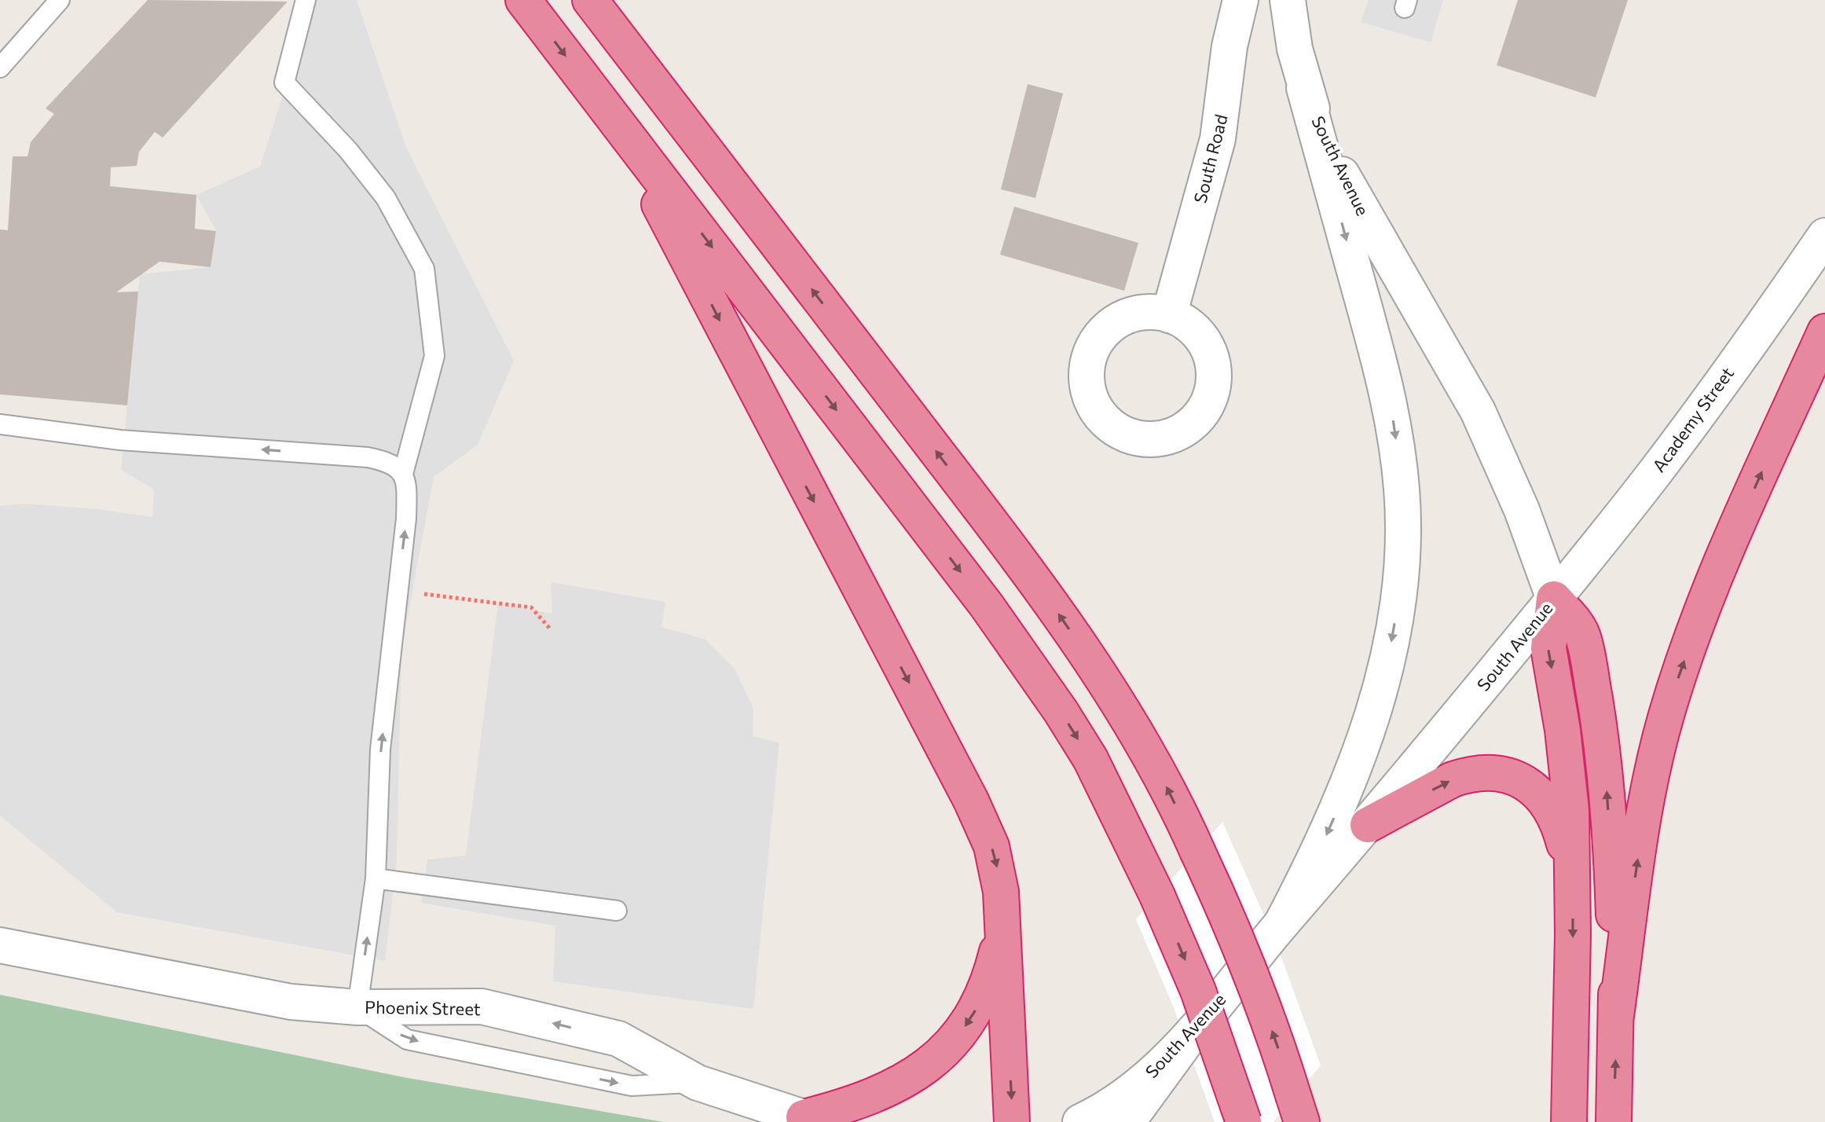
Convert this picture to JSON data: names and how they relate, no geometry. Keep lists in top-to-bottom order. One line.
{"streets":{"street":["South Road","South Avenue","Academy Street","Phoenix Street"]},"crossings":[["South Avenue","Academy Street"]],"one_way":["Phoenix Street"]}
